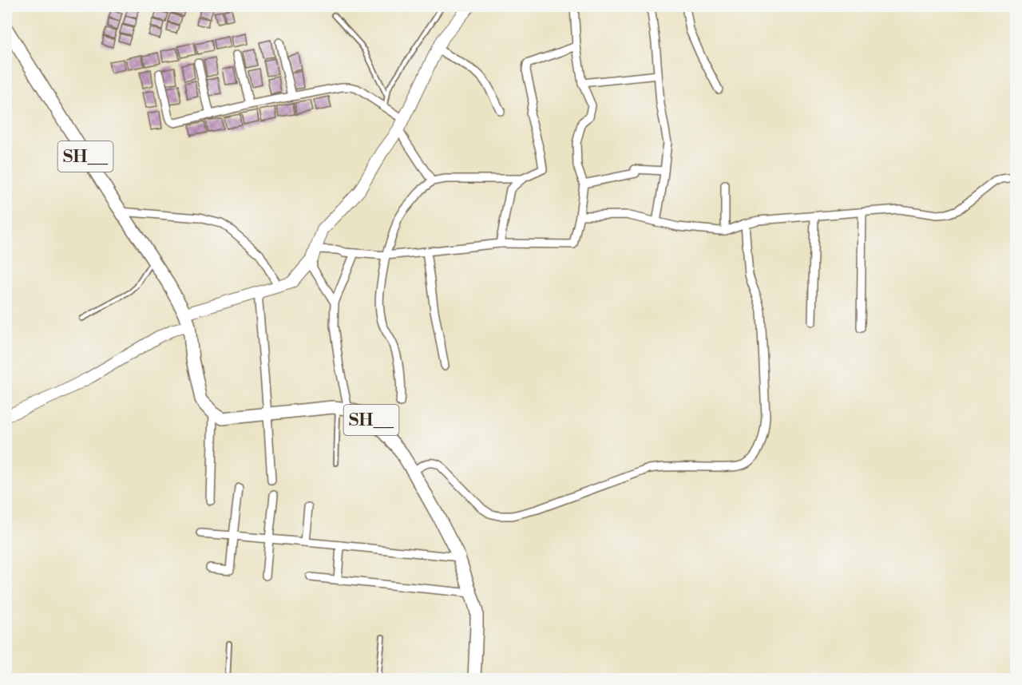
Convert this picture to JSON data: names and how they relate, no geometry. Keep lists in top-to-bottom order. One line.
{"streets":{"main road":["SH__"]}}
